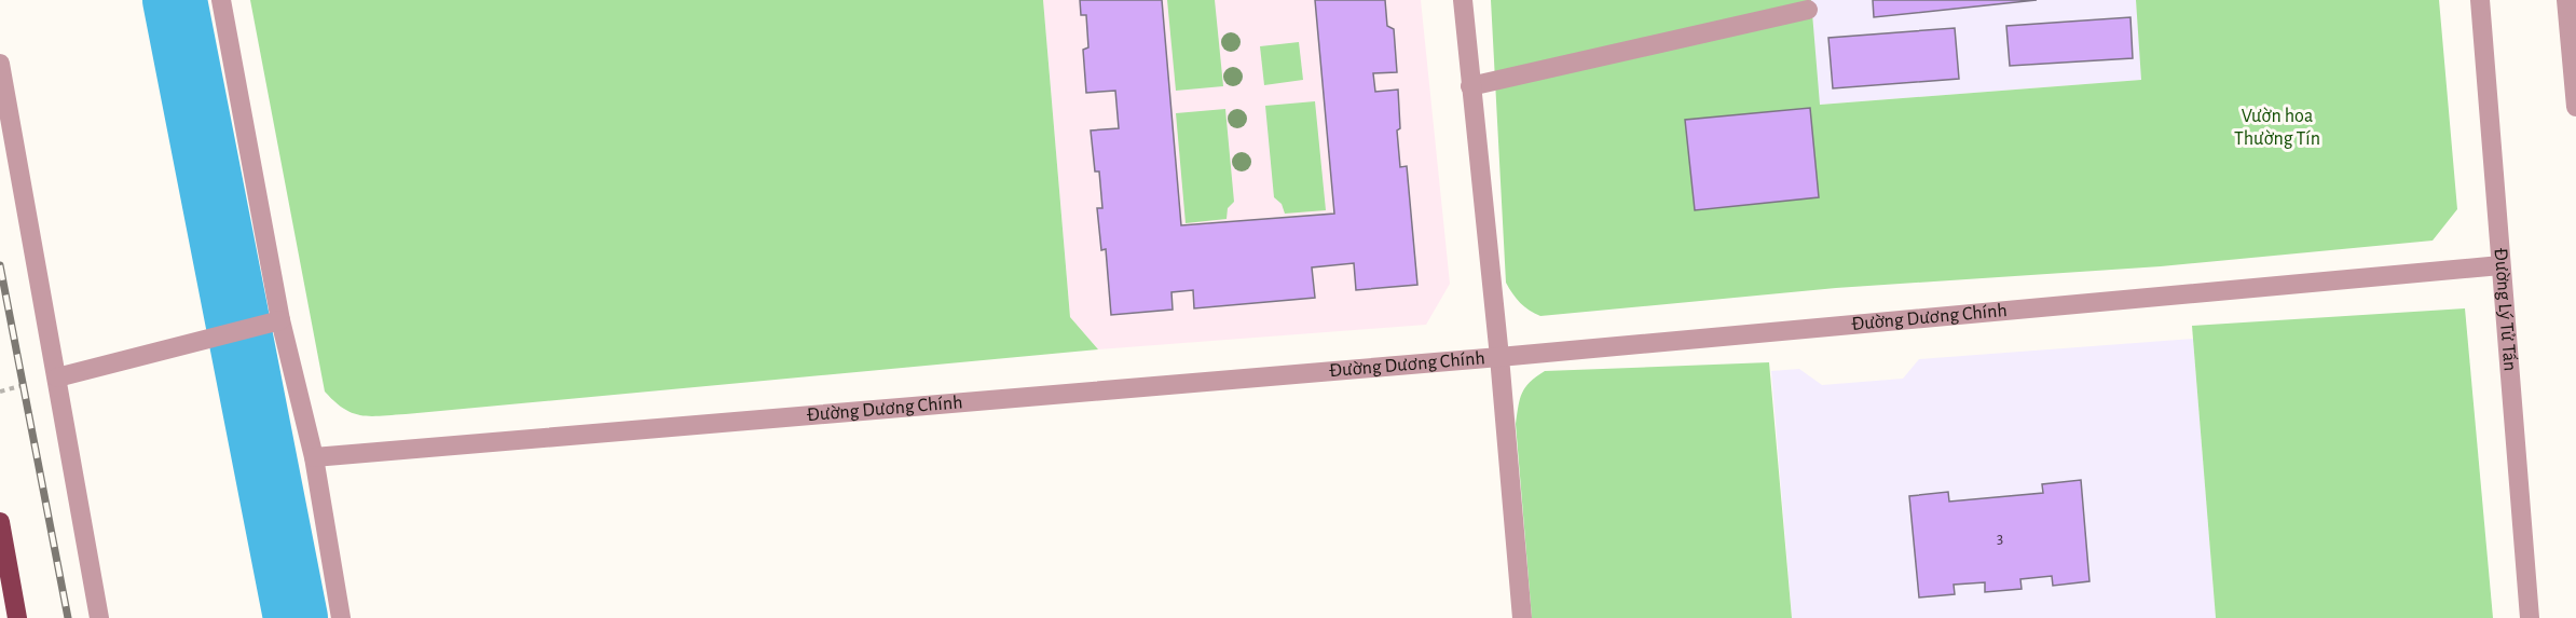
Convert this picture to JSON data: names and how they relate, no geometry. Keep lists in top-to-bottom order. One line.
{"streets":{"street":["Đường Lý Tử Tấn","Đường Dương Chính"]},"crossings":[["Đường Lý Tử Tấn","Đường Dương Chính"]],"parks":["Vườn hoa Thường Tín"],"house_numbers":["3"]}
